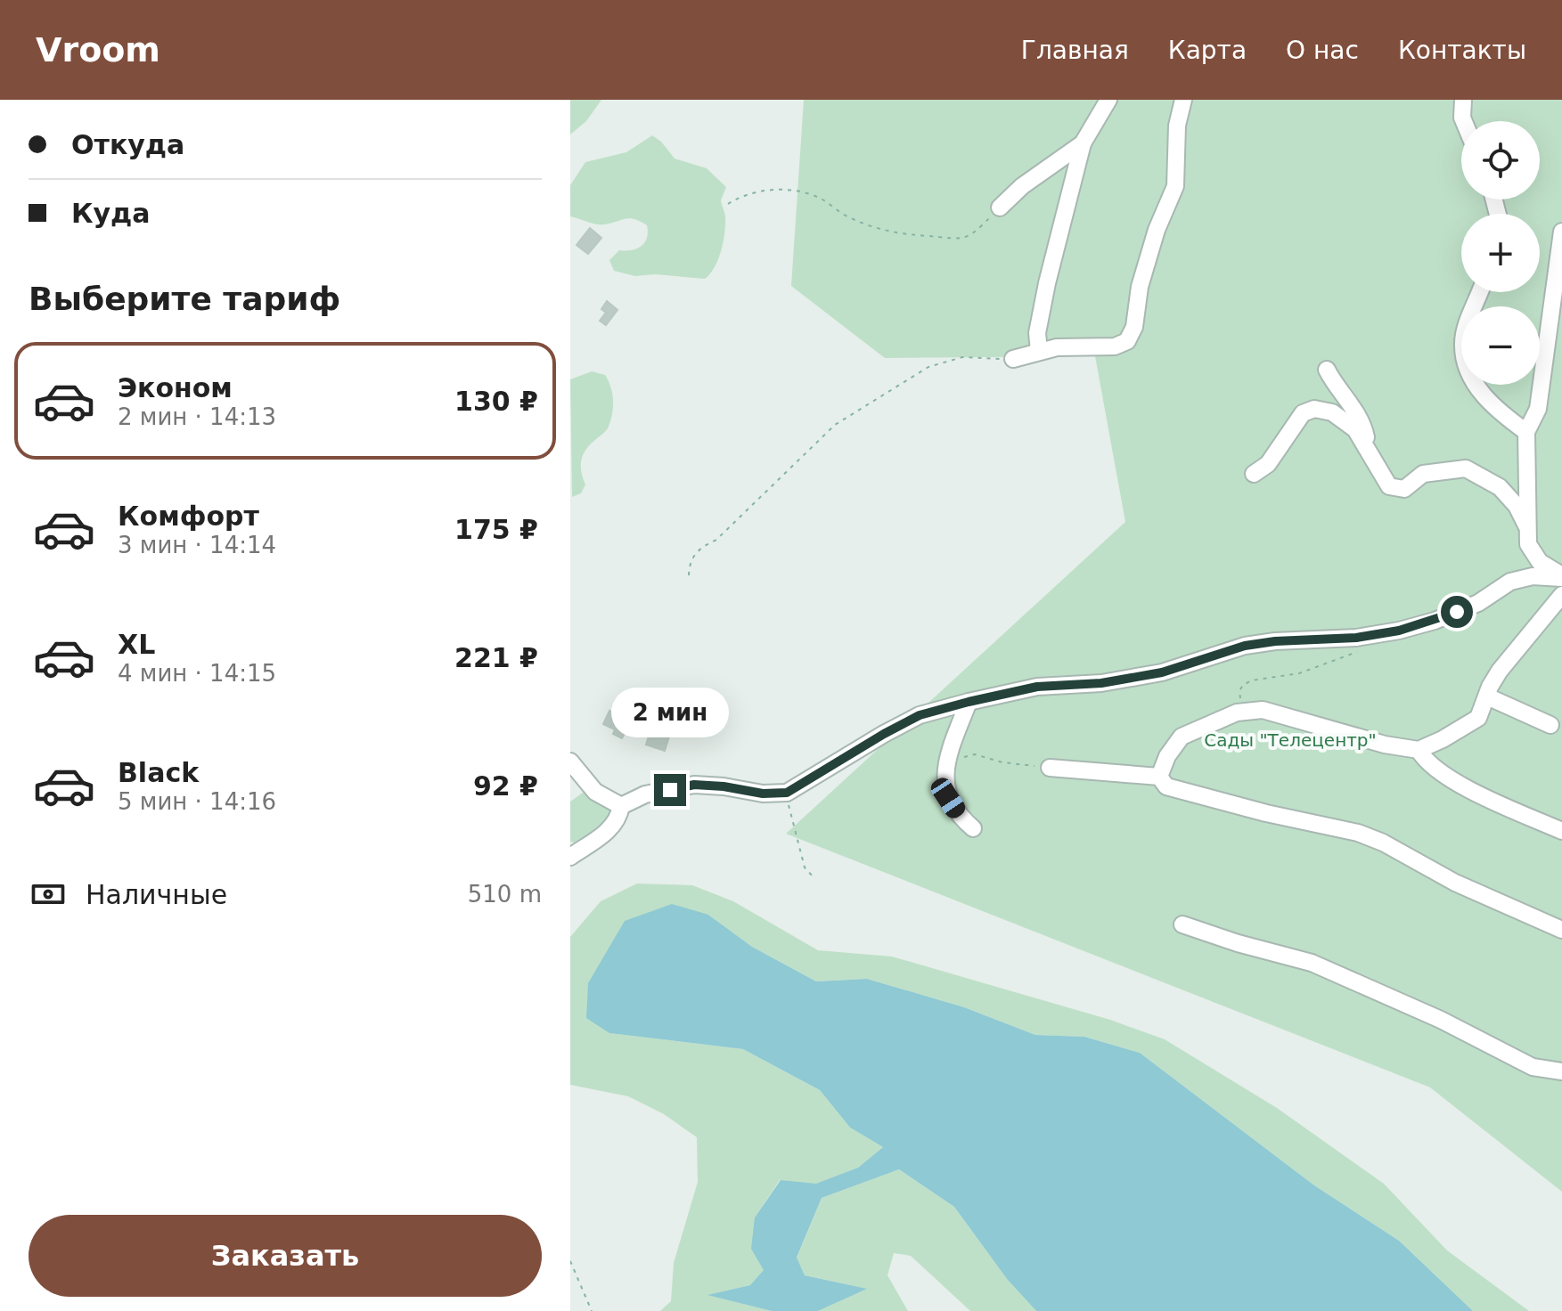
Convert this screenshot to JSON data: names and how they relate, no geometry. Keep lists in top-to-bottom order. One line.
{"parks":["Сады \"Телецентр\""],"page":{"header":"Vroom","nav":["Главная","Карта","О нас","Контакты"],"banner":["Откуда","Куда"],"map_buttons":["+","−"],"heading":"Выберите тариф","list":[{"name":"Эконом","note":"2 мин · 14:13","value":"130 ₽"},{"name":"Комфорт","note":"3 мин · 14:14","value":"175 ₽"},{"name":"XL","note":"4 мин · 14:15","value":"221 ₽"},{"name":"Black","note":"5 мин · 14:16","value":"92 ₽"}],"bubble":"2 мин","pay":["Наличные","510 m"],"buttons":"Заказать"}}
